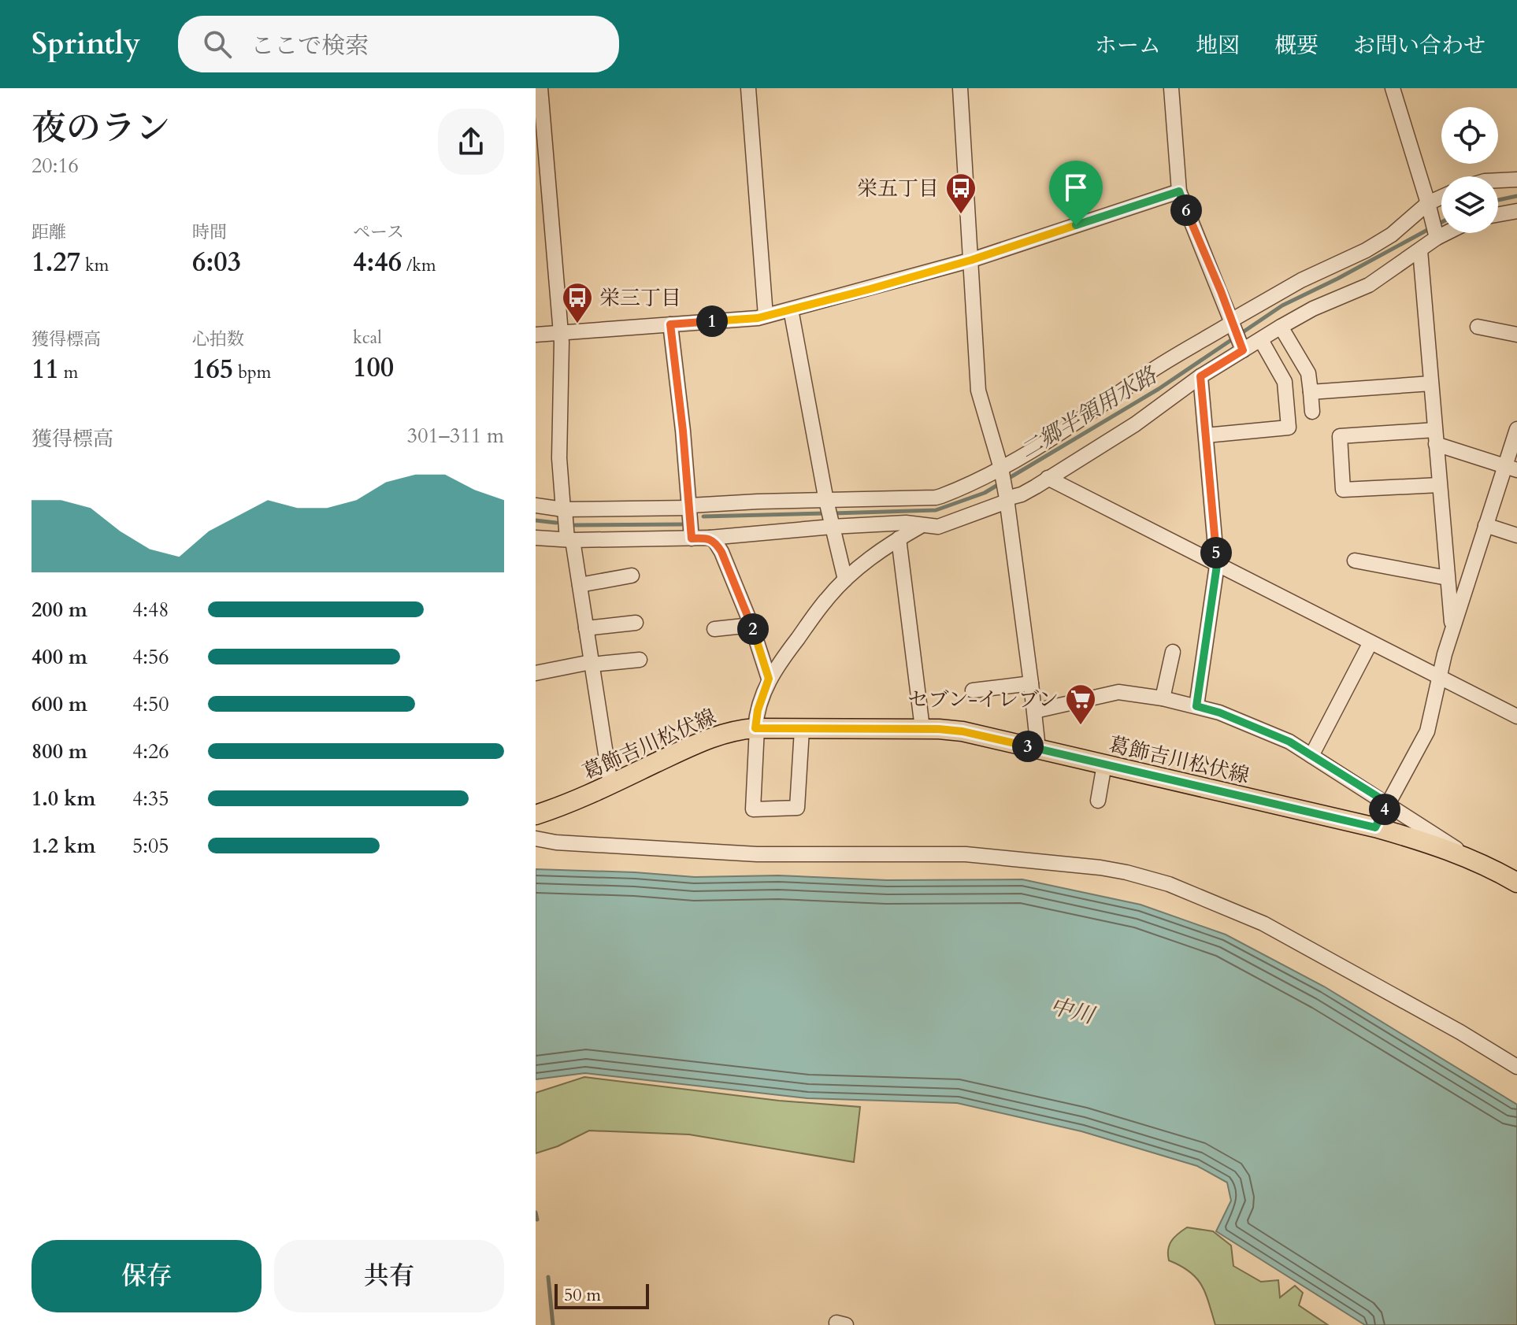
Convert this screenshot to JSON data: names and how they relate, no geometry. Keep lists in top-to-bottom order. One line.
{"streets":{"main road":["葛飾吉川松伏線"]},"water":["二郷半領用水路","中川"],"places":{"bus stop":["栄五丁目","栄三丁目"],"supermarket":["セブン-イレブン"]},"scale_bar":"50 m","page":{"header":"Sprintly","search":"ここで検索","nav":["ホーム","地図","概要","お問い合わせ"],"heading":["夜のラン","20:16"],"pins":["6","1","5","2","3","4"],"stats":[["距離","1.27 km"],["時間","6:03"],["ペース","4:46 /km"],["獲得標高","11 m"],["心拍数","165 bpm"],["kcal","100"]],"chart":["獲得標高","301–311 m"],"list":[{"name":"200 m","note":"4:48"},{"name":"400 m","note":"4:56"},{"name":"600 m","note":"4:50"},{"name":"800 m","note":"4:26"},{"name":"1.0 km","note":"4:35"},{"name":"1.2 km","note":"5:05"}],"buttons":["保存","共有"],"scale":"50 m"}}
